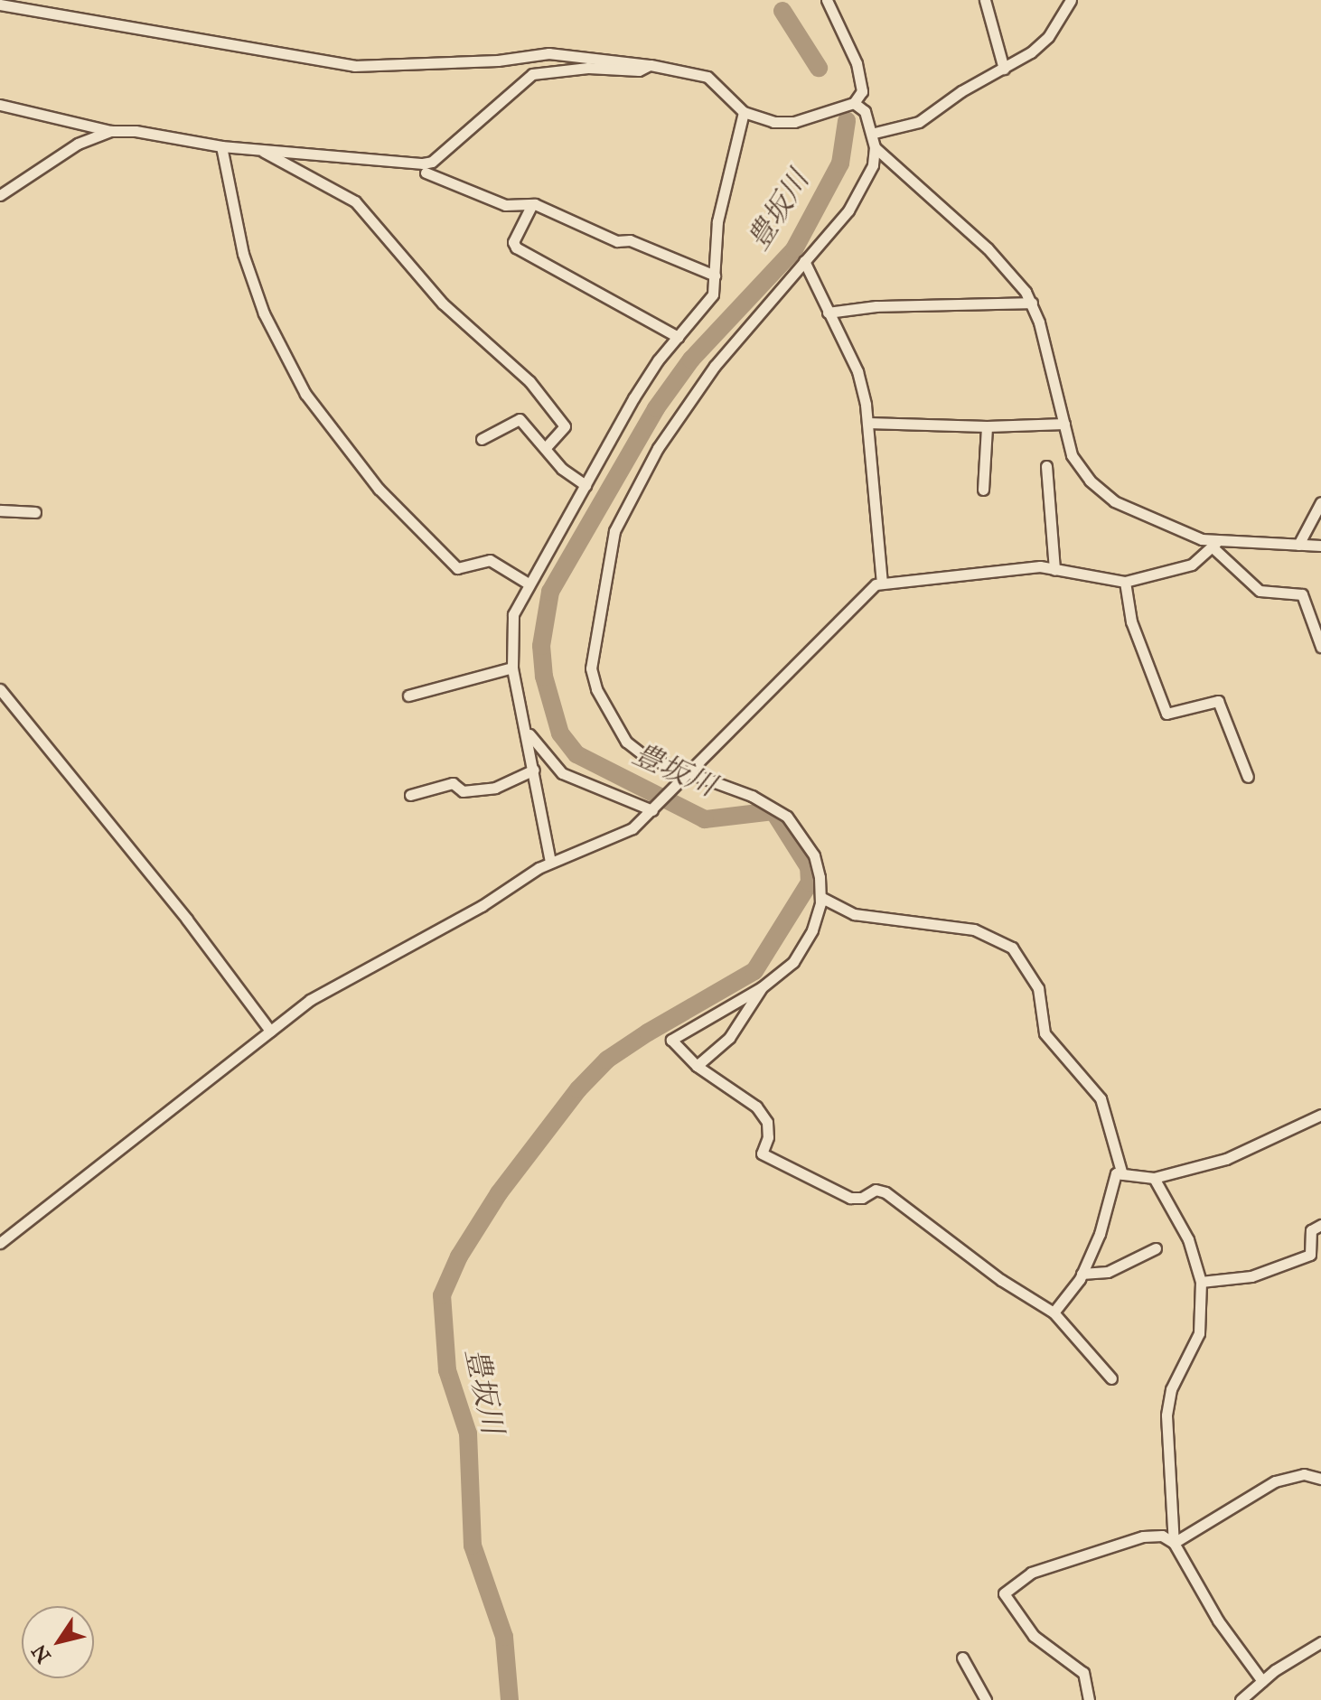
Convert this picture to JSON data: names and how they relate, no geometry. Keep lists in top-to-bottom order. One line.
{"water":["豊坂川"],"north":"bottom left"}
